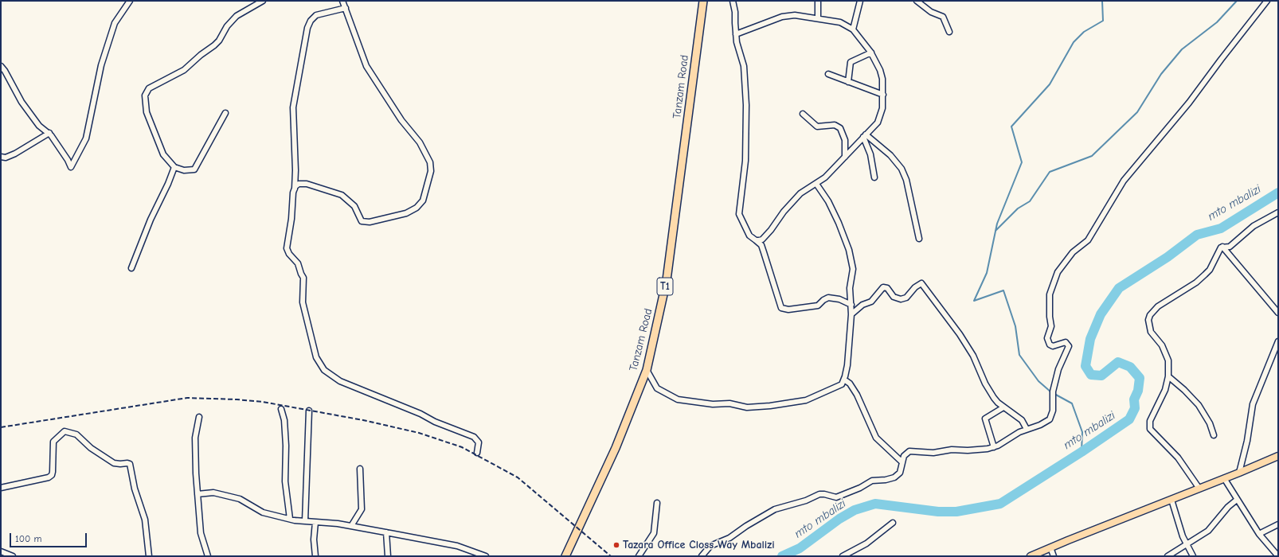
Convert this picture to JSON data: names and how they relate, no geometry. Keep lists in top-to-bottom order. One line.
{"streets":{"highway":["Tanzam Road","T1"]},"water":["mto mbalizi"],"places":["Tazara Office Closs Way Mbalizi"],"scale_bar":"100 m"}
